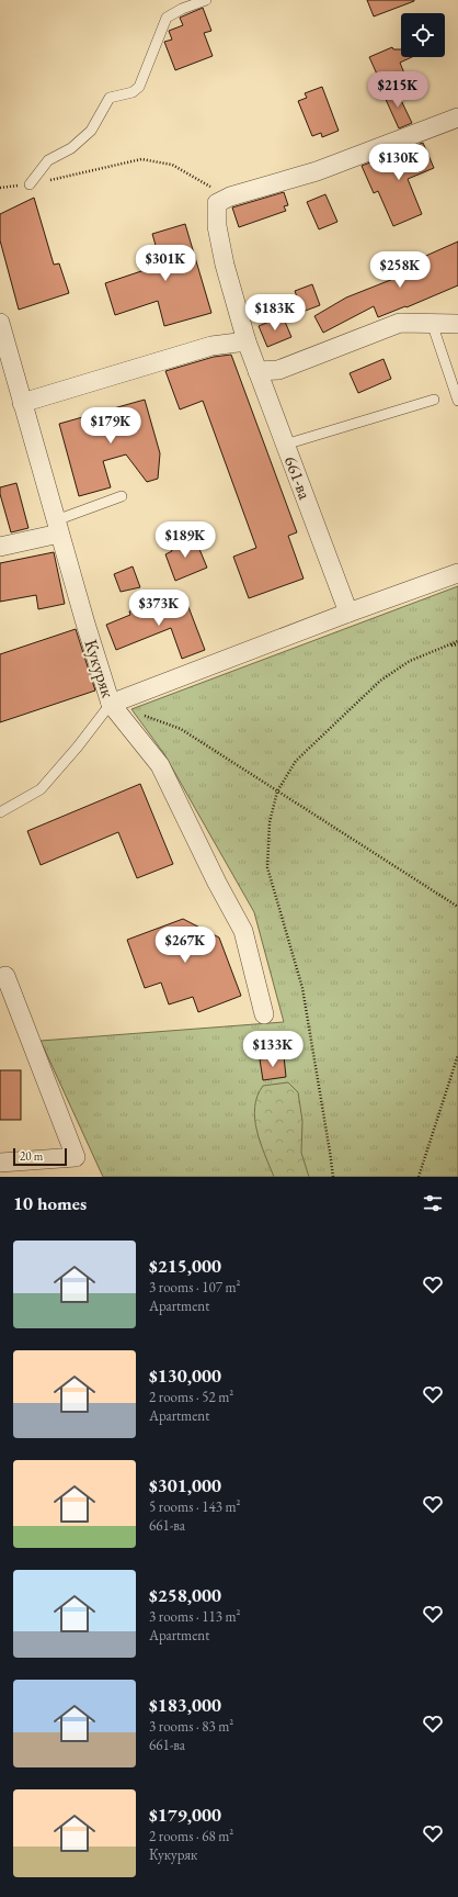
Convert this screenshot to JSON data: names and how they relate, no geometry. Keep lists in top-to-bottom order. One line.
{"streets":{"street":["661-ва","Кукуряк"]},"scale_bar":"20 m","page":{"price":["$215K","$130K","$301K","$258K","$183K","$179K","$189K","$373K","$267K","$133K"],"scale":"20 m","heading":"10 homes","list":[{"name":"$215,000","note":"3 rooms · 107 m² · Apartment"},{"name":"$130,000","note":"2 rooms · 52 m² · Apartment"},{"name":"$301,000","note":"5 rooms · 143 m² · 661-ва"},{"name":"$258,000","note":"3 rooms · 113 m² · Apartment"},{"name":"$183,000","note":"3 rooms · 83 m² · 661-ва"},{"name":"$179,000","note":"2 rooms · 68 m² · Кукуряк"}]}}
